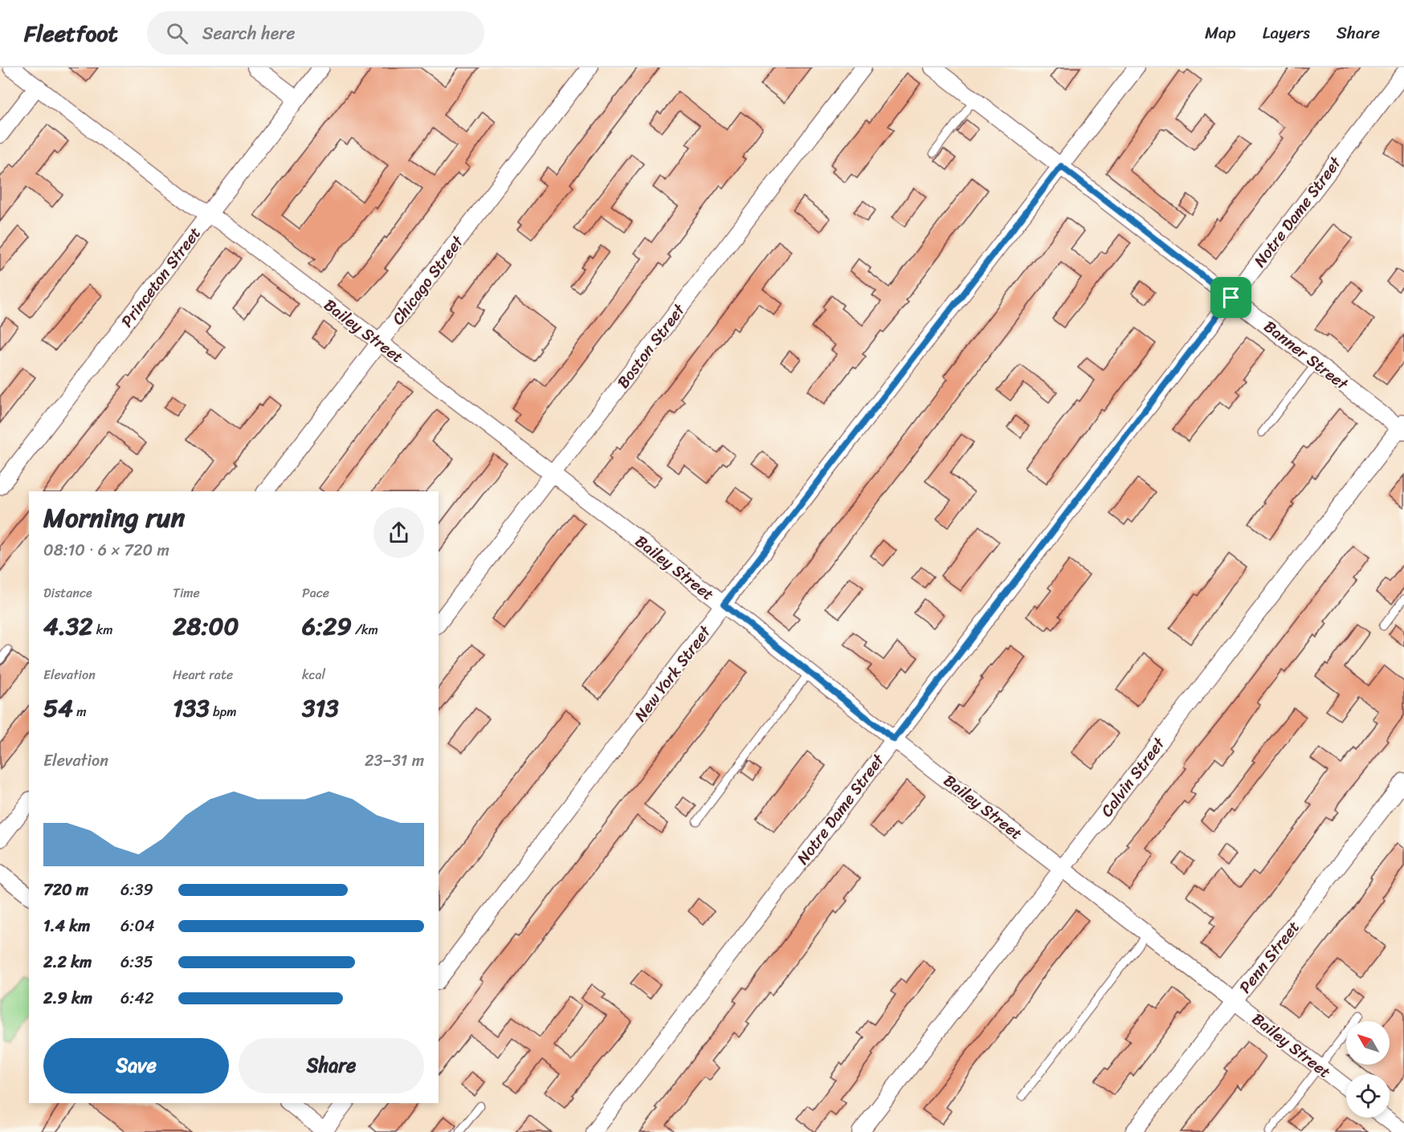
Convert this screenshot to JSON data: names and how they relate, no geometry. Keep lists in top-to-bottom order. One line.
{"streets":{"street":["Notre Dame Street","Princeton Street","Chicago Street","Bailey Street","Boston Street","Banner Street","New York Street","Calvin Street","Penn Street"]},"crossings":[["Notre Dame Street","Bailey Street"],["Notre Dame Street","Banner Street"],["Princeton Street","Bailey Street"],["Chicago Street","Bailey Street"],["Bailey Street","Boston Street"],["Bailey Street","New York Street"],["Bailey Street","Calvin Street"],["Bailey Street","Penn Street"],["Banner Street","New York Street"],["Banner Street","Calvin Street"]],"north":"top left","page":{"header":"Fleetfoot","search":"Search here","nav":["Map","Layers","Share"],"heading":["Morning run","08:10 · 6 × 720 m"],"stats":[["Distance","4.32 km"],["Time","28:00"],["Pace","6:29 /km"],["Elevation","54 m"],["Heart rate","133 bpm"],["kcal","313"]],"chart":["Elevation","23–31 m"],"list":[{"name":"720 m","note":"6:39"},{"name":"1.4 km","note":"6:04"},{"name":"2.2 km","note":"6:35"},{"name":"2.9 km","note":"6:42"}],"buttons":["Save","Share"]}}
